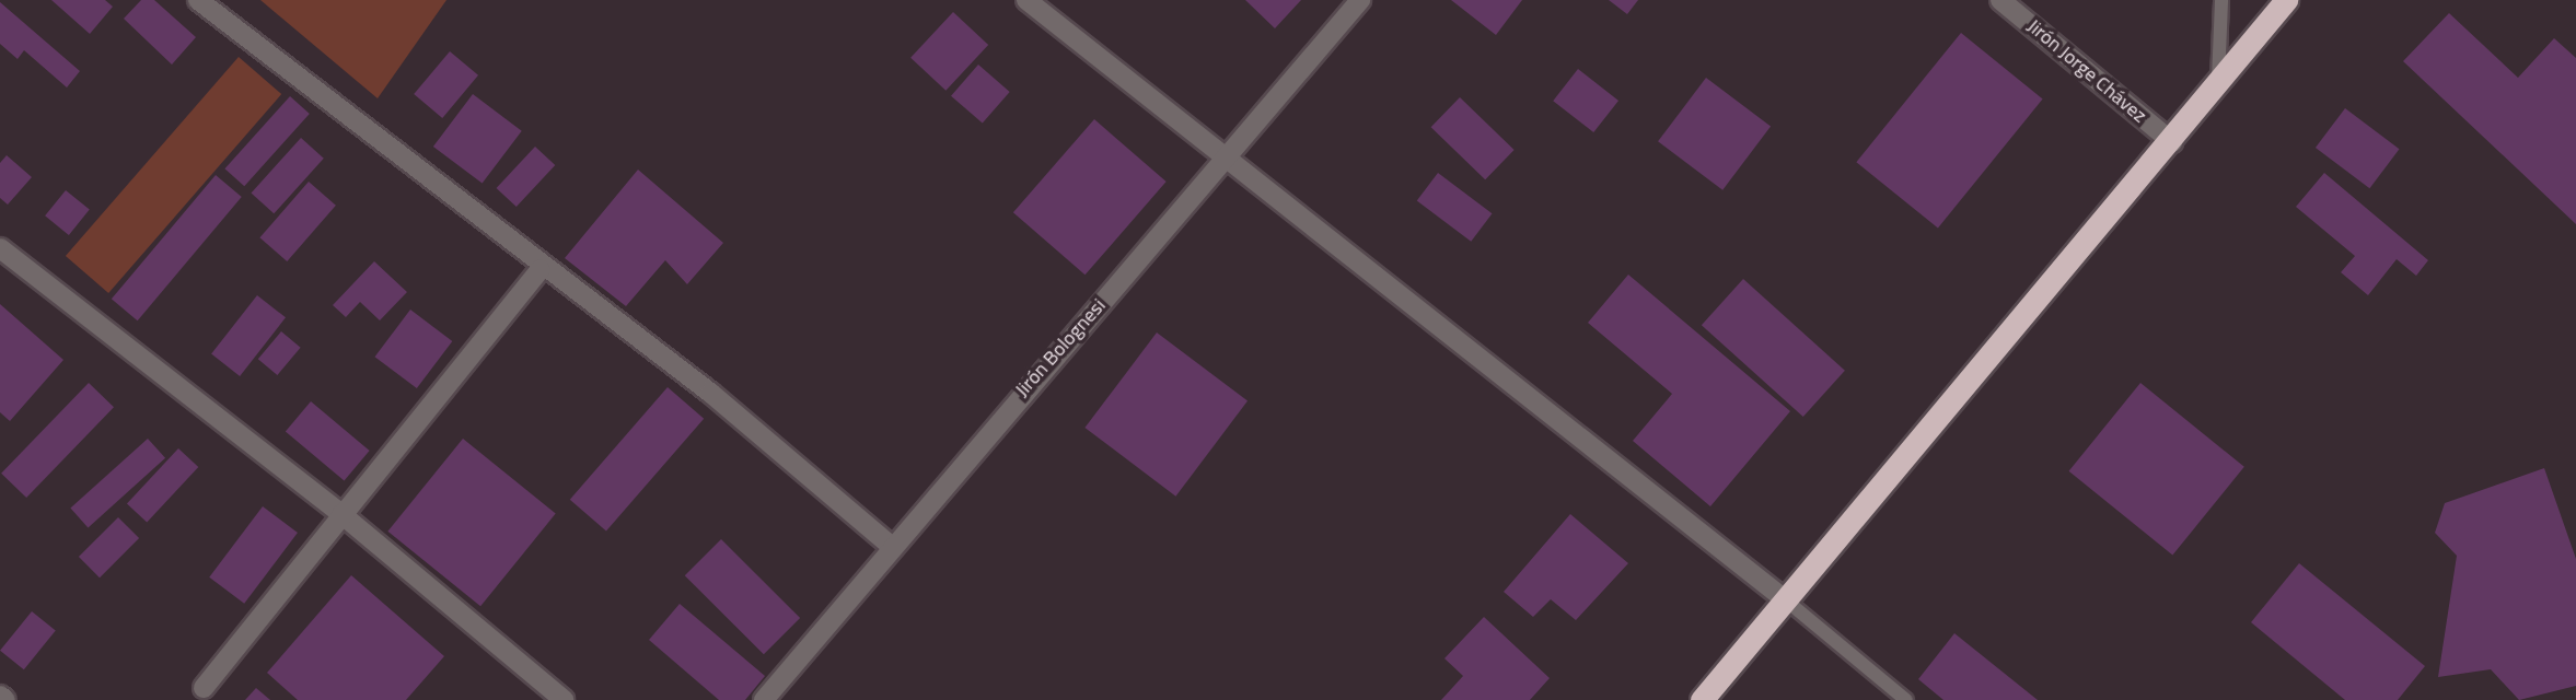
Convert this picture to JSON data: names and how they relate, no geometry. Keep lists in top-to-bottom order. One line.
{"streets":{"street":["Jirón Jorge Chávez","Jirón Bolognesi"]}}
